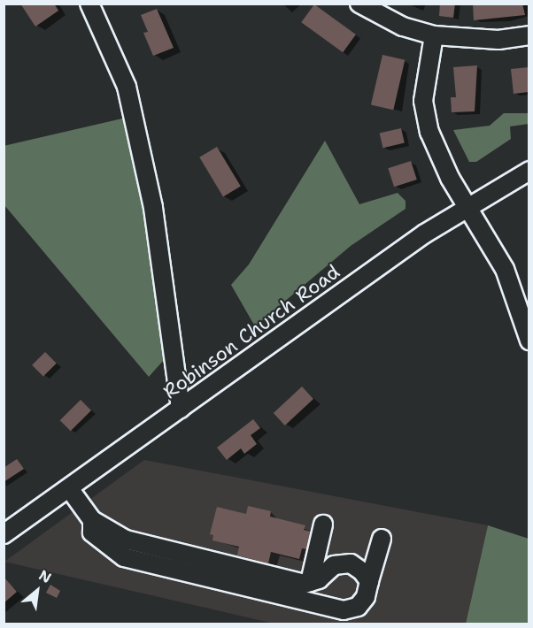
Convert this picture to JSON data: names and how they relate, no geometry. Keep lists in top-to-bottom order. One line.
{"streets":{"street":["Robinson Church Road"]},"north":"top right"}
